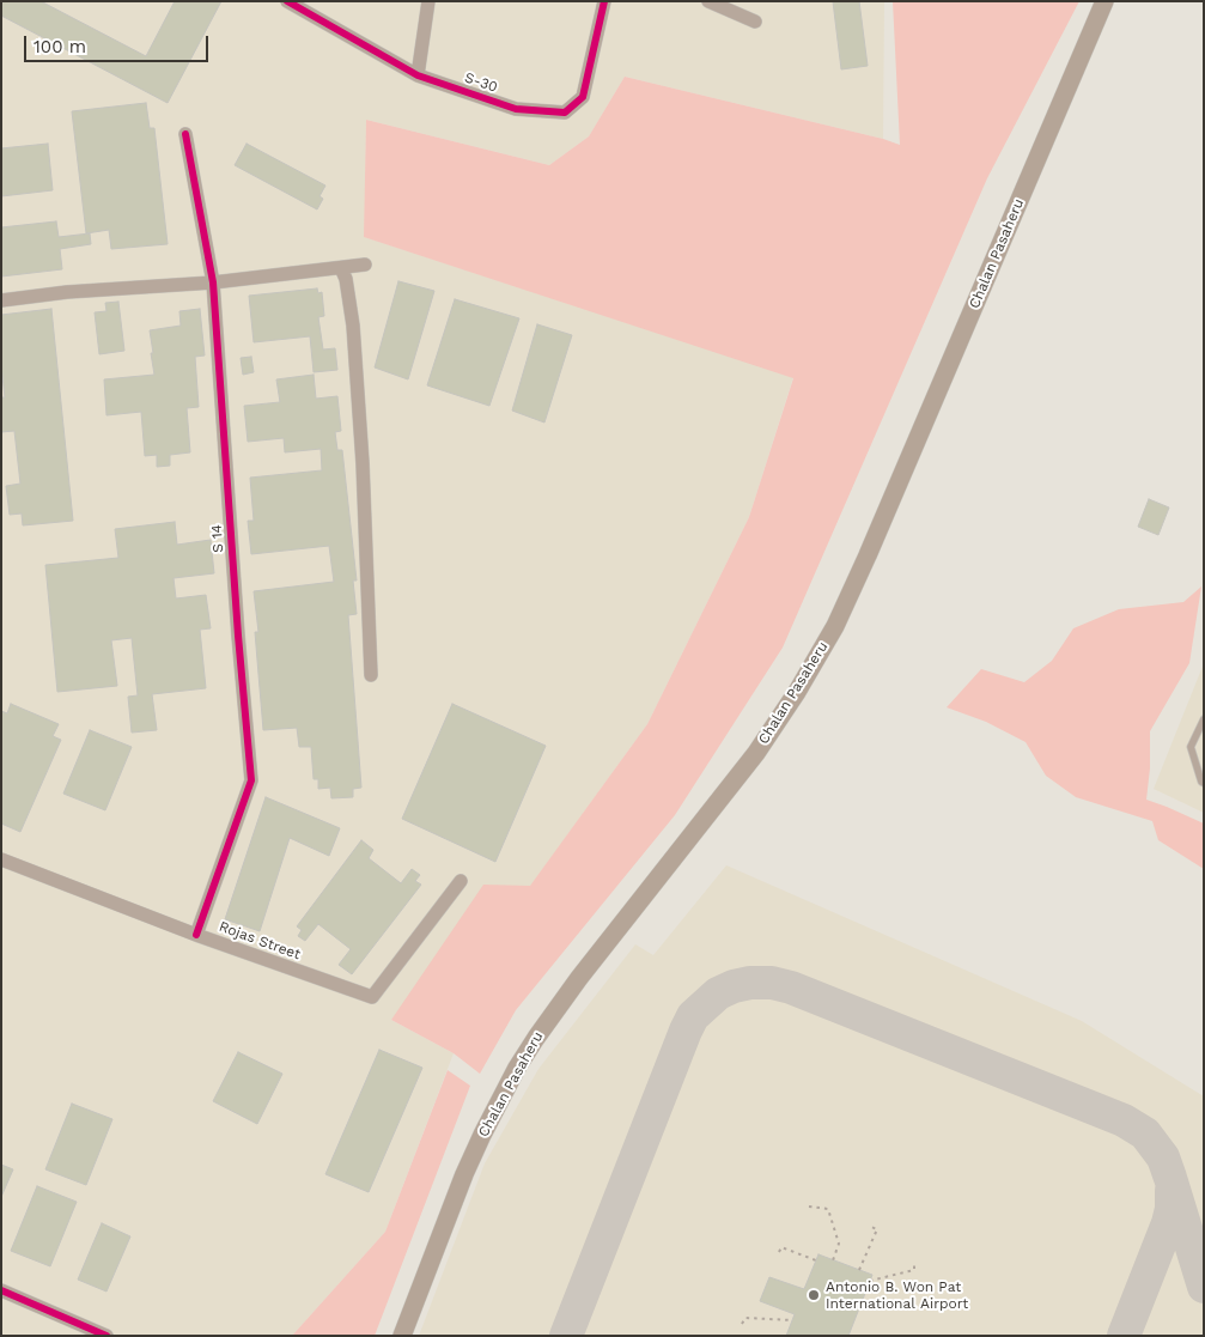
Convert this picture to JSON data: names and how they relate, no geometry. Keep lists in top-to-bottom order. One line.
{"streets":{"main road":["Chalan Pasaheru"],"street":["S-30","S 14","Rojas Street"]},"crossings":[["S 14","Rojas Street"]],"places":["Antonio B. Won Pat International Airport"],"scale_bar":"100 m"}
